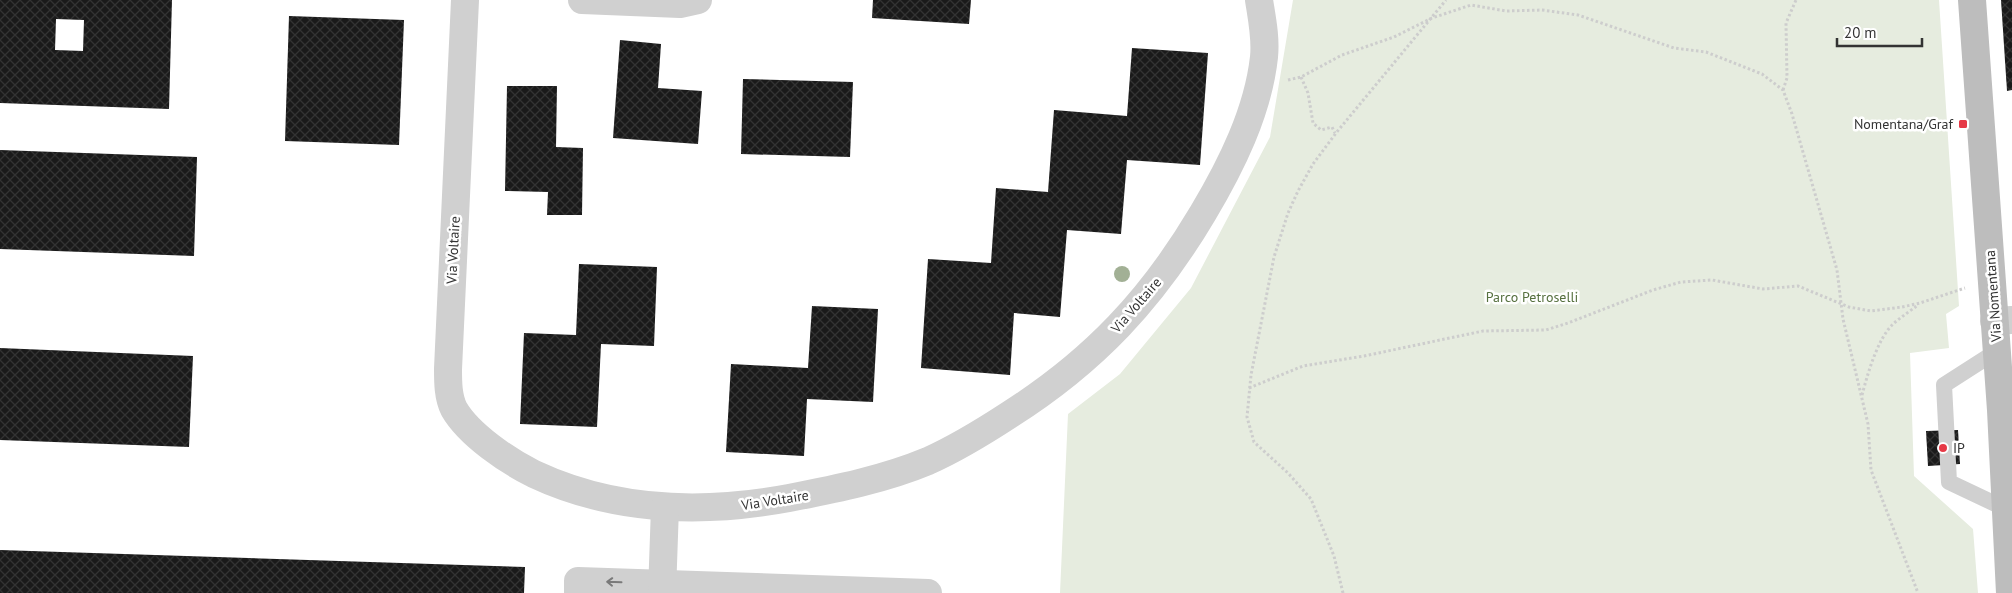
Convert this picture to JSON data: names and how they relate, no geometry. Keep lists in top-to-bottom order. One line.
{"streets":{"main road":["Via Nomentana"],"street":["Via Voltaire"]},"parks":["Parco Petroselli"],"places":{"transit":["Nomentana/Graf"],"other":["IP"]},"scale_bar":"20 m"}
